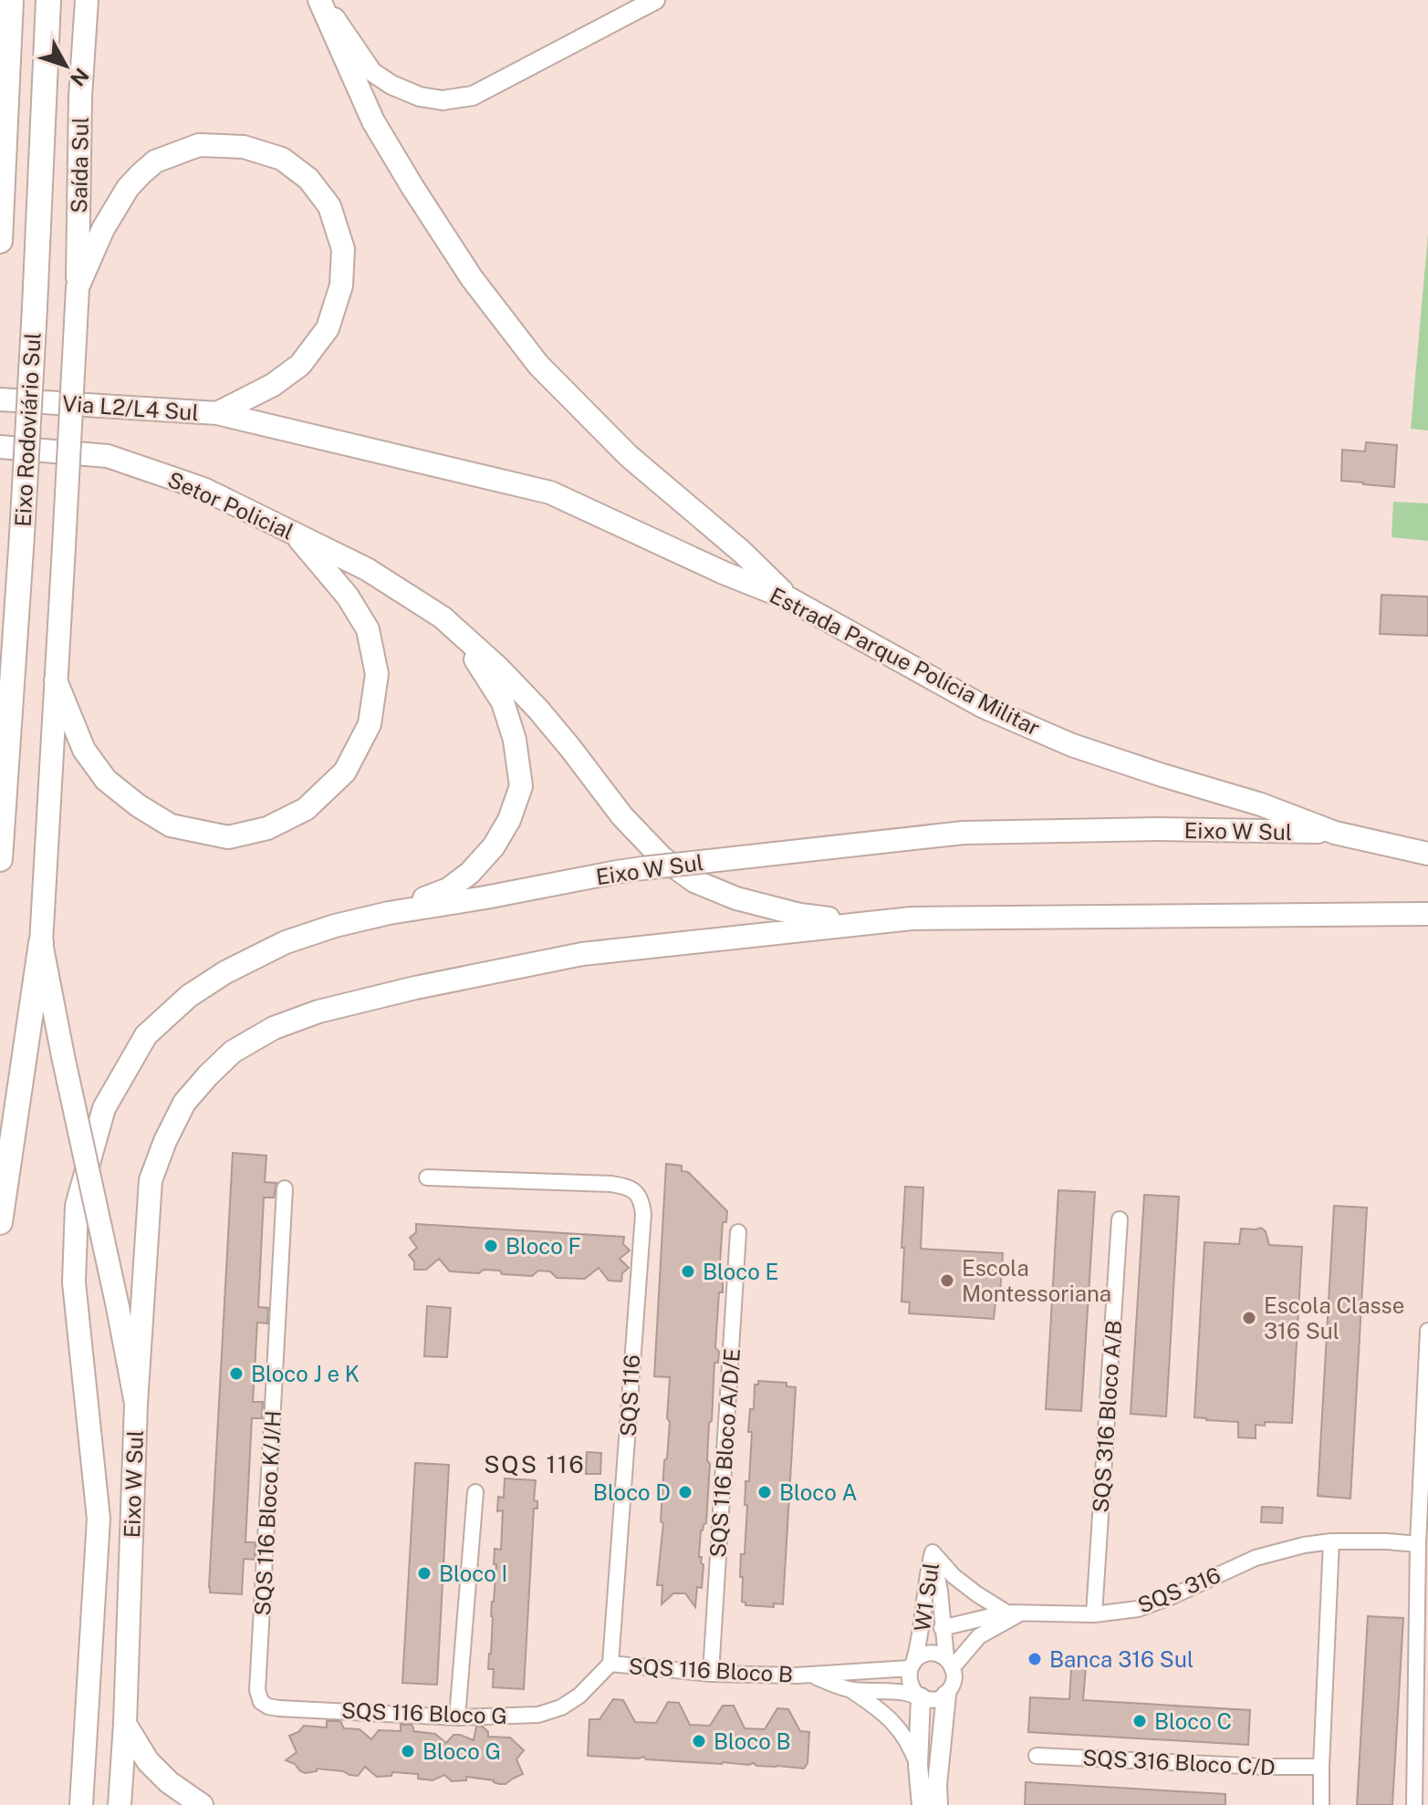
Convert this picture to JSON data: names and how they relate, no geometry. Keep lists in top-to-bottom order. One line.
{"streets":{"highway":["Eixo Rodoviário Sul"],"main road":["Saída Sul","Via L2/L4 Sul","Setor Policial","Estrada Parque Polícia Militar","Eixo W Sul"],"street":["SQS 116","SQS 316 Bloco A/B","SQS 116 Bloco A/D/E","SQS 116 Bloco K/J/H","SQS 316","W1 Sul","SQS 116 Bloco B","SQS 116 Bloco G","SQS 316 Bloco C/D"]},"crossings":[["Saída Sul","Eixo W Sul"],["Via L2/L4 Sul","Estrada Parque Polícia Militar"],["Estrada Parque Polícia Militar","Eixo W Sul"],["SQS 116","SQS 116 Bloco B"],["SQS 116","SQS 116 Bloco G"],["SQS 316 Bloco A/B","SQS 316"],["SQS 116 Bloco A/D/E","SQS 116 Bloco B"],["SQS 116 Bloco K/J/H","SQS 116 Bloco G"],["SQS 316","W1 Sul"],["W1 Sul","SQS 116 Bloco B"],["SQS 116 Bloco B","SQS 116 Bloco G"]],"districts":["SQS 116"],"places":["Bloco F","Bloco E","Escola Montessoriana","Escola Classe 316 Sul","Bloco J e K","Bloco D","Bloco A","Bloco I","Banca 316 Sul","Bloco C","Bloco B","Bloco G"],"north":"bottom right"}
